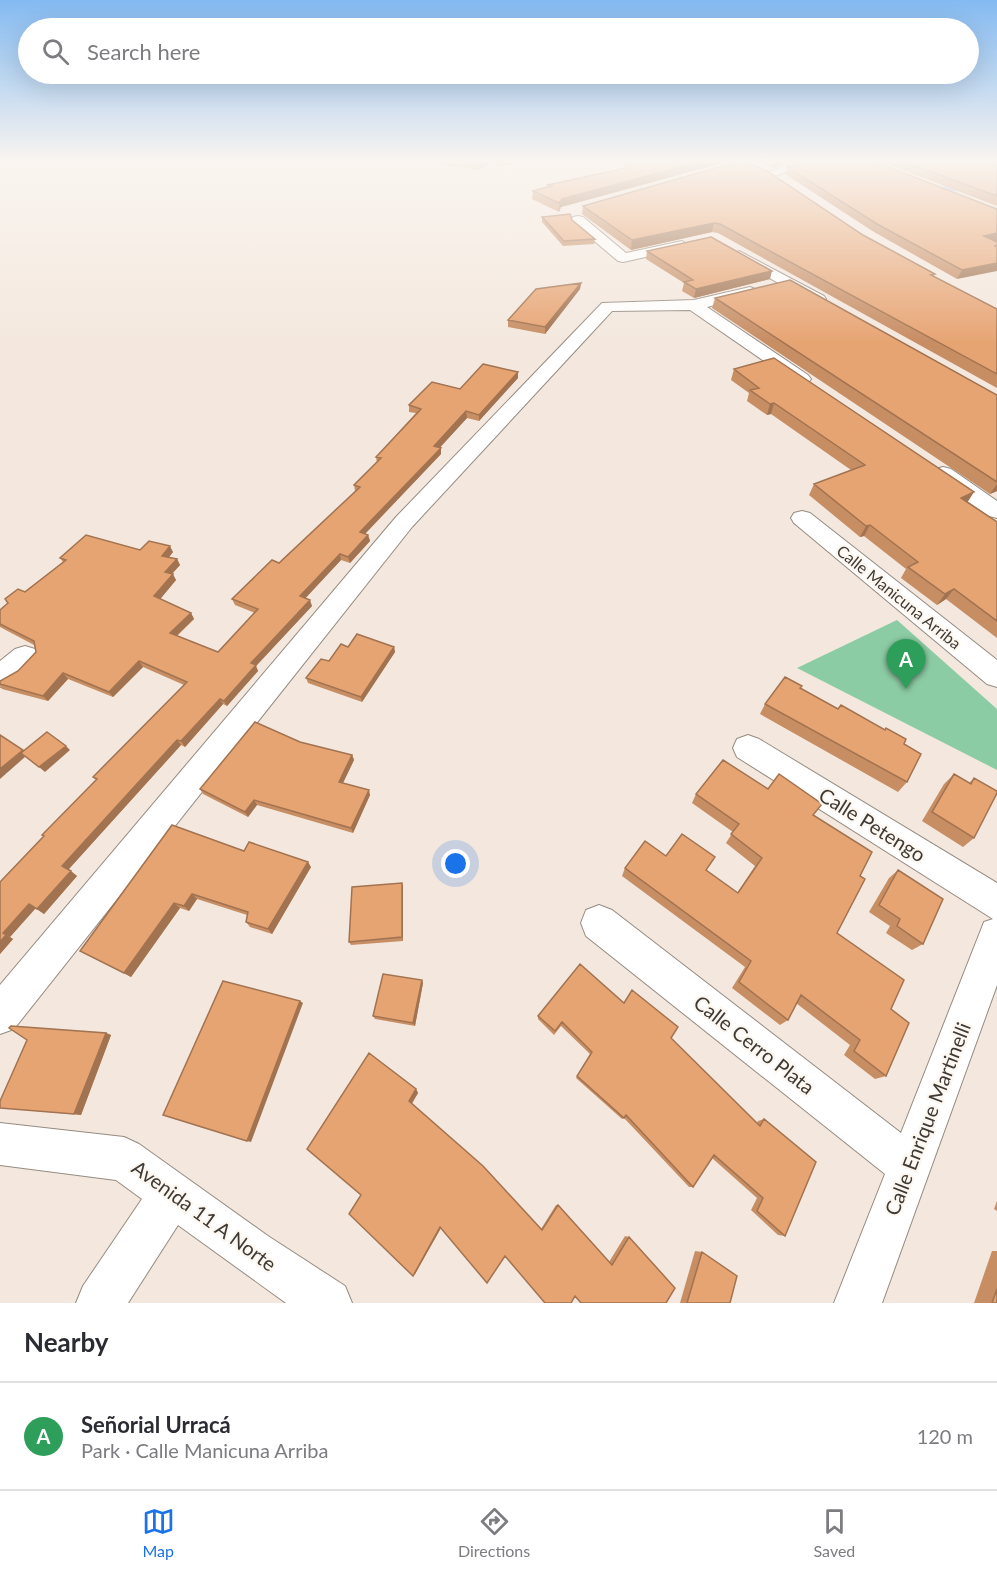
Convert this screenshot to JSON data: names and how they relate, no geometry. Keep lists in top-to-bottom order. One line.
{"streets":{"street":["Calle Manicuna Arriba","Calle Petengo","Calle Cerro Plata","Calle Enrique Martinelli","Avenida 11 A Norte"]},"crossings":[["Calle Cerro Plata","Calle Enrique Martinelli"]],"page":{"search":"Search here","pins":"A","heading":"Nearby","list":[{"mark":"A","name":"Señorial Urracá","note":"Park · Calle Manicuna Arriba","value":"120 m"}],"nav":["Map","Directions","Saved"]}}
